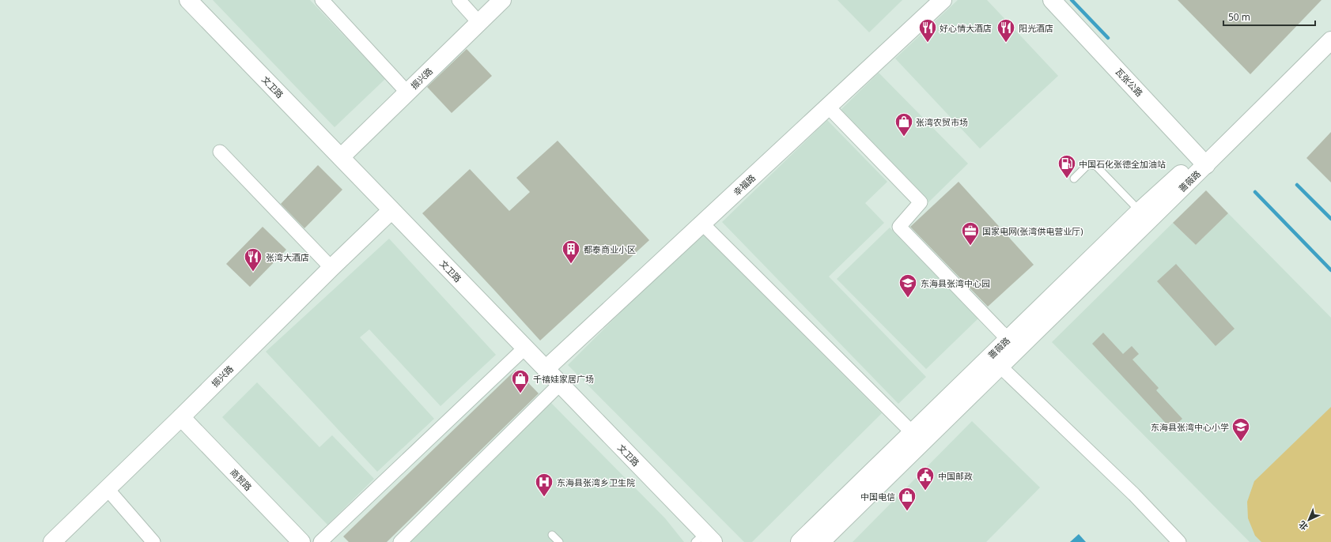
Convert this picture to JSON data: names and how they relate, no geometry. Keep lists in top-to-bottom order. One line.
{"streets":{"street":["振兴路","瓦张公路","文卫路","蔷薇路","幸福路","商贸路"]},"crossings":[["振兴路","文卫路"],["振兴路","商贸路"],["瓦张公路","蔷薇路"],["文卫路","幸福路"]],"places":{"restaurant":["好心情大酒店","阳光酒店","张湾大酒店"],"shop":["张湾农贸市场","千禧娃家居广场","中国电信"],"fuel station":["中国石化张德全加油站"],"office":["国家电网(张湾供电营业厅)"],"building":["都泰商业小区"],"school or university":["东海县张湾中心园","东海县张湾中心小学"],"public building":["中国邮政"],"hospital":["东海县张湾乡卫生院"]},"scale_bar":"50 m","north":"bottom left"}
